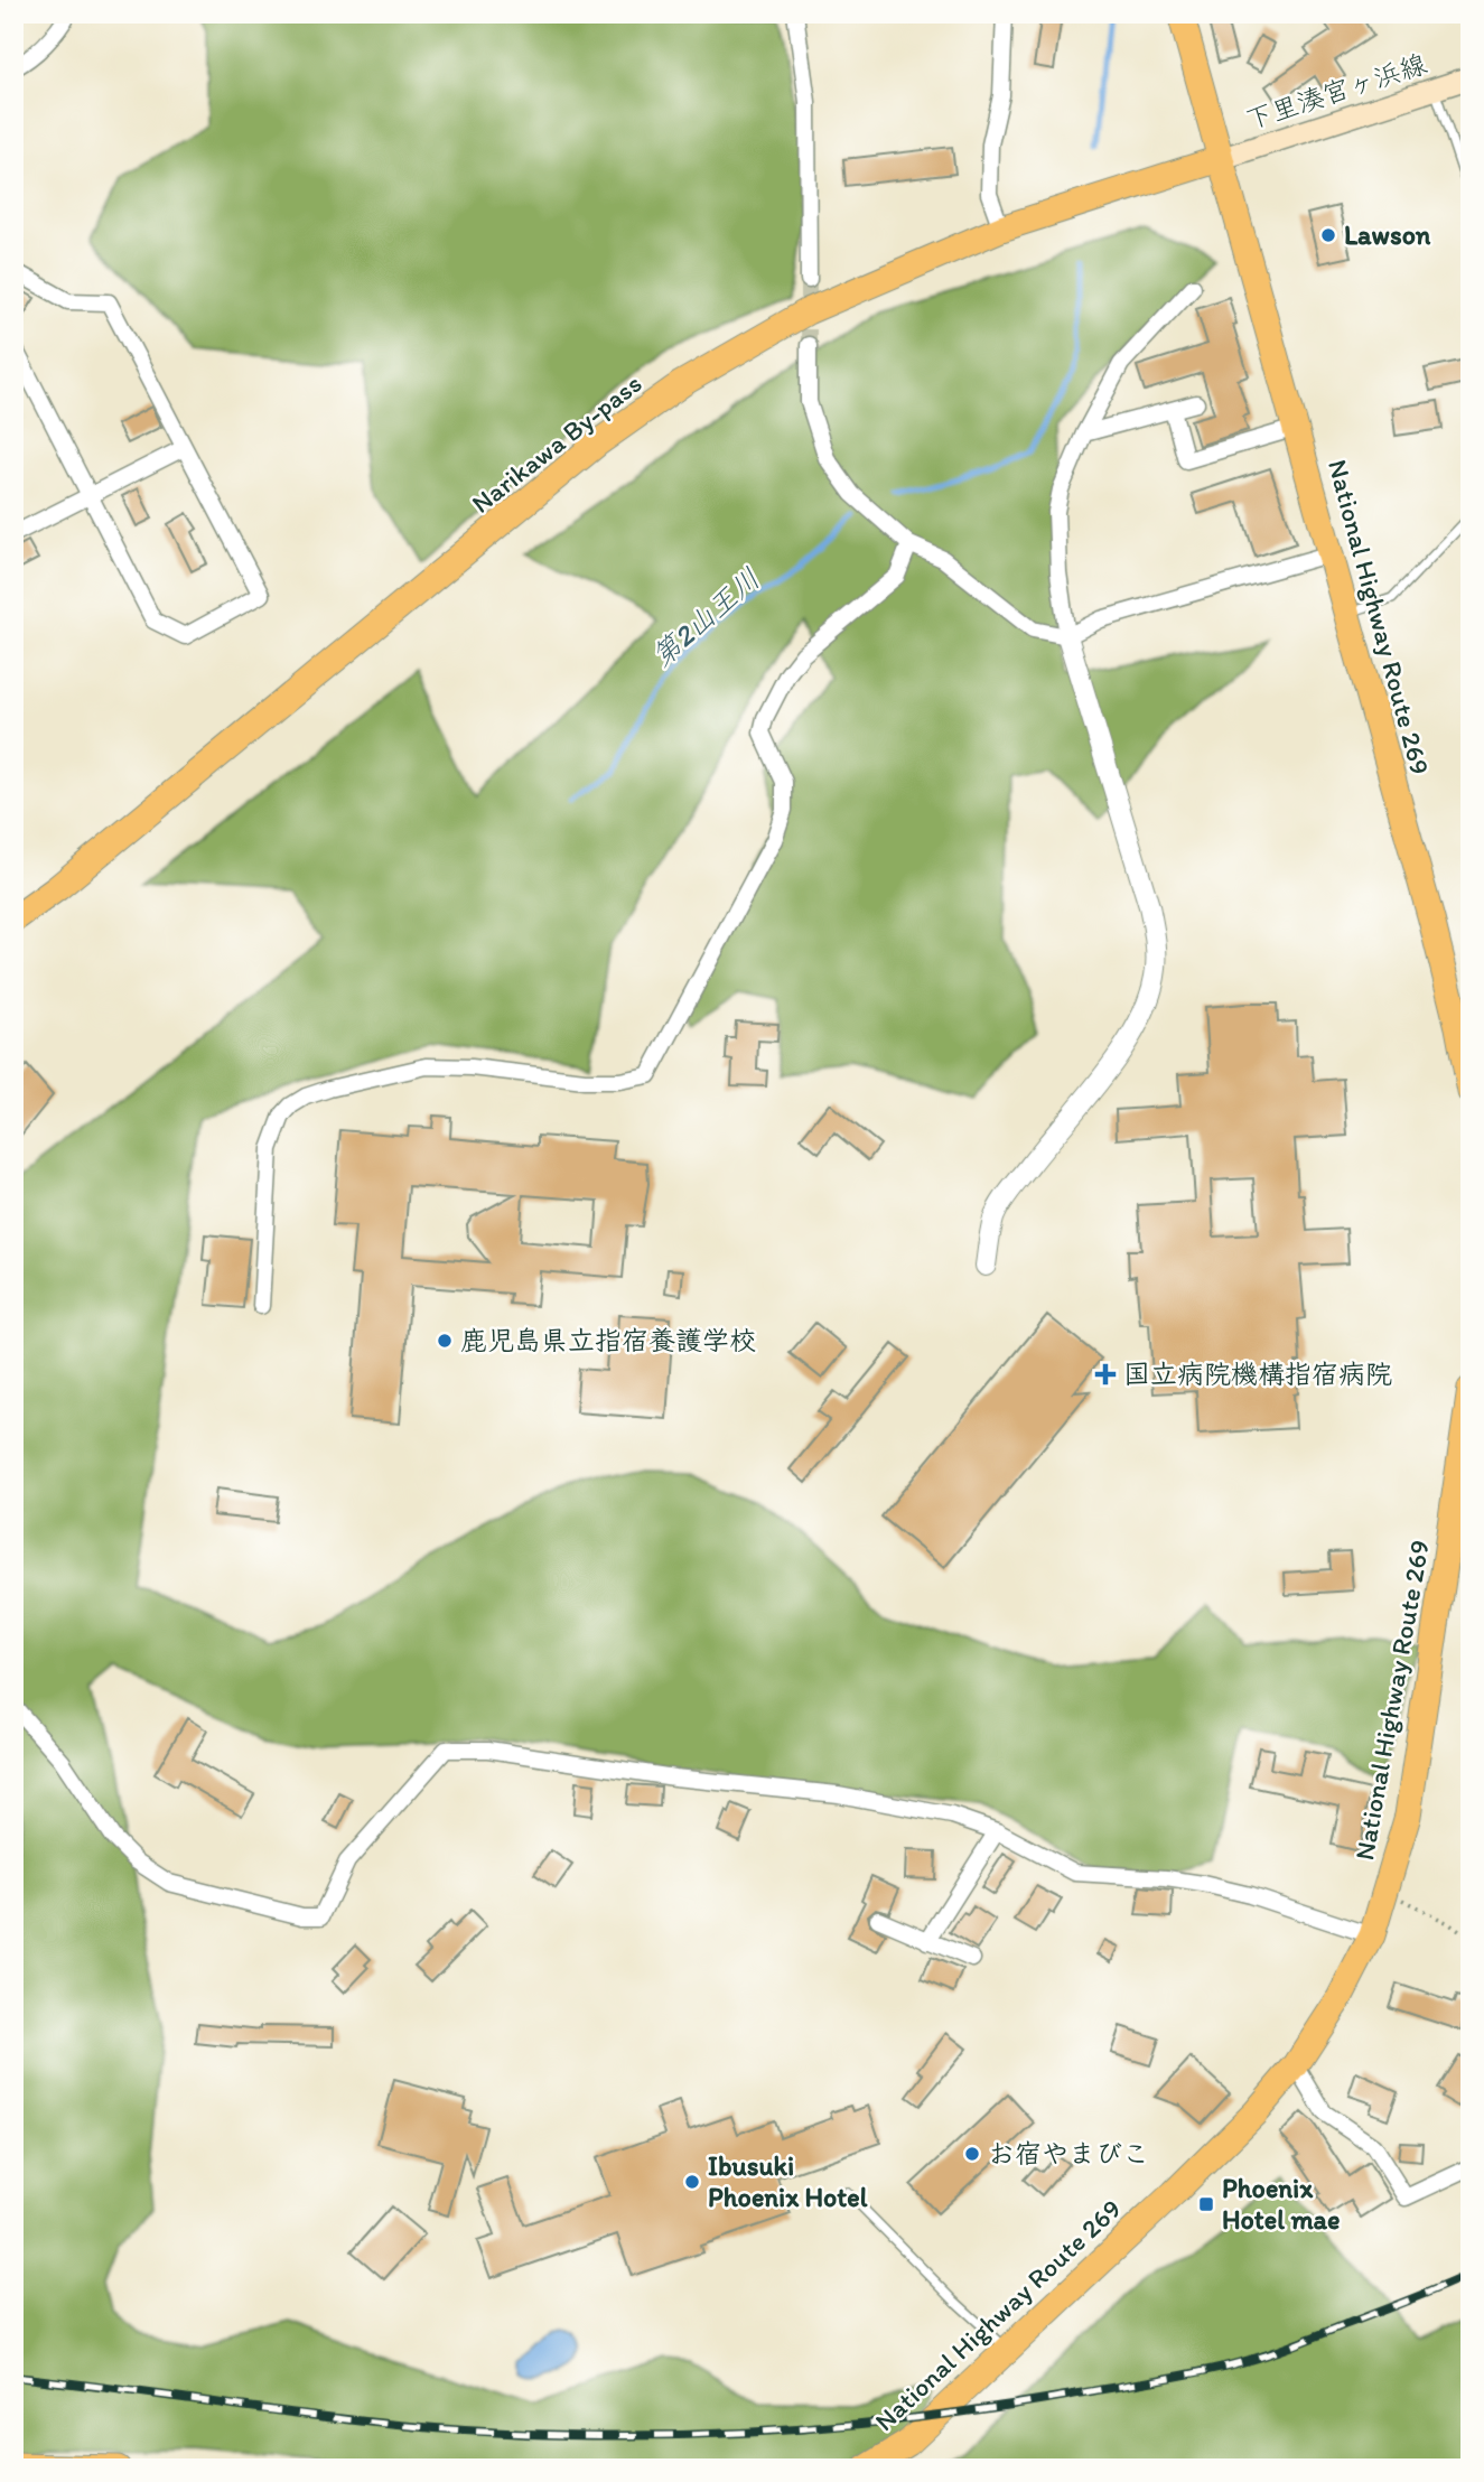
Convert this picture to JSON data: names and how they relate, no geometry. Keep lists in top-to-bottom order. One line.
{"streets":{"highway":["Narikawa By-pass","National Highway Route 269"],"main road":["下里湊宮ヶ浜線"]},"crossings":[["下里湊宮ヶ浜線","Narikawa By-pass"],["下里湊宮ヶ浜線","National Highway Route 269"],["Narikawa By-pass","National Highway Route 269"]],"water":["第2山王川"],"places":{"other":["Lawson","鹿児島県立指宿養護学校","お宿やまびこ","Ibusuki Phoenix Hotel"],"health":["国立病院機構指宿病院"],"transit":["Phoenix Hotel mae"]}}
